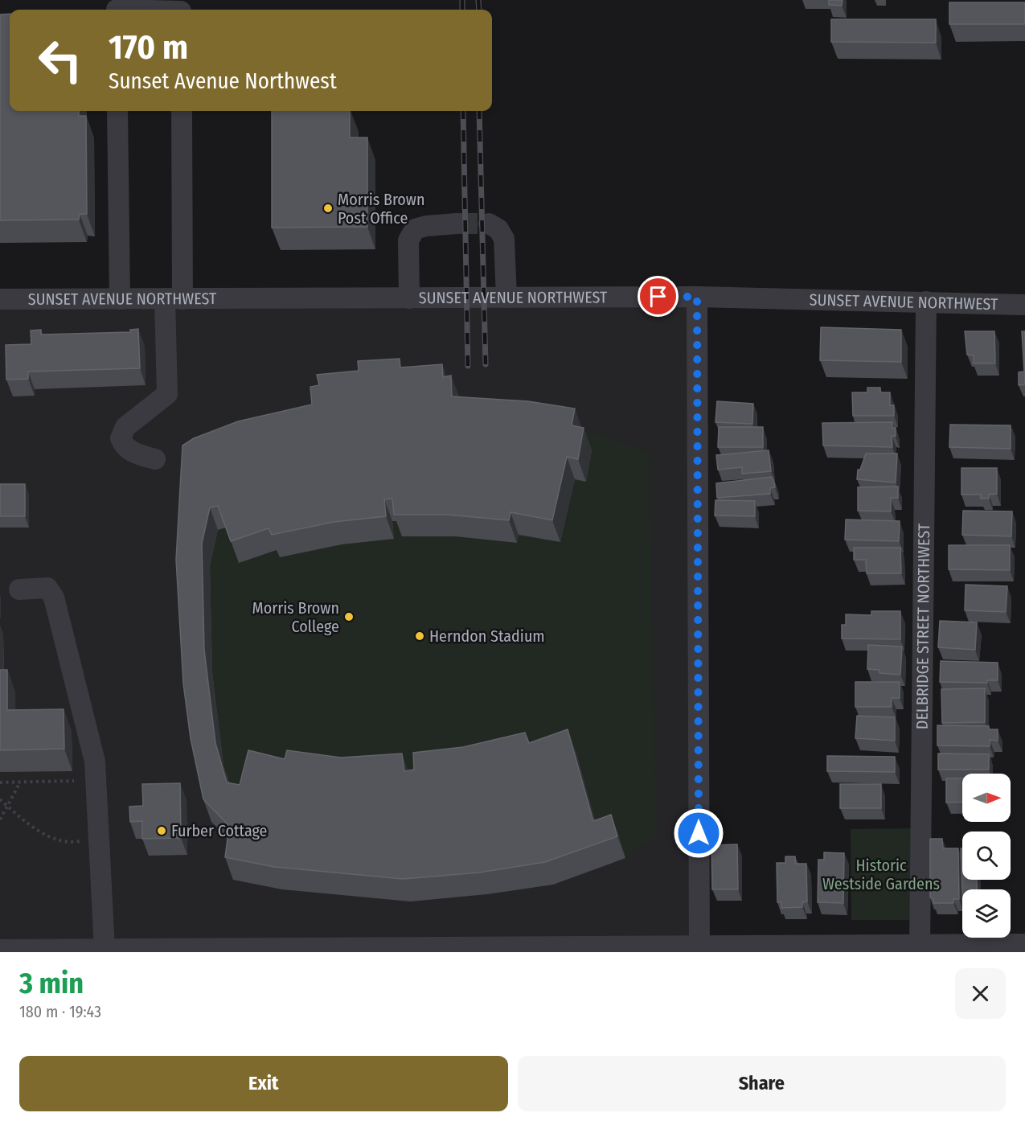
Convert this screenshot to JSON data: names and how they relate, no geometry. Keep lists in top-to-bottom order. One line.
{"streets":{"street":["SUNSET AVENUE NORTHWEST","DELBRIDGE STREET NORTHWEST"]},"crossings":[["SUNSET AVENUE NORTHWEST","DELBRIDGE STREET NORTHWEST"]],"parks":["Historic Westside Gardens"],"places":["Morris Brown Post Office","Morris Brown College","Herndon Stadium","Furber Cottage"],"north":"right","page":{"turn":["170 m","Sunset Avenue Northwest"],"heading":["3 min","180 m · 19:43"],"buttons":["Exit","Share"]}}
